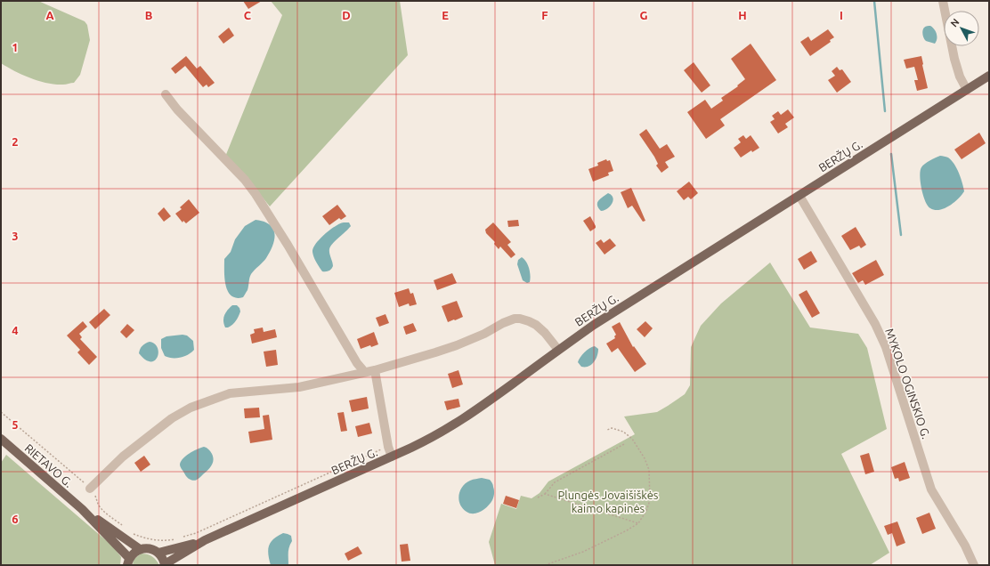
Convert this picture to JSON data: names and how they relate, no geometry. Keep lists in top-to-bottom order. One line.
{"streets":{"main road":["BERŽŲ G.","RIETAVO G."],"street":["MYKOLO OGINSKIO G."]},"crossings":[["BERŽŲ G.","MYKOLO OGINSKIO G."]],"parks":["Plungės Jovaišiškės kaimo kapinės"],"north":"top left","grid":{"columns":["A","B","C","D","E","F","G","H","I"],"rows":["1","2","3","4","5","6"]}}
